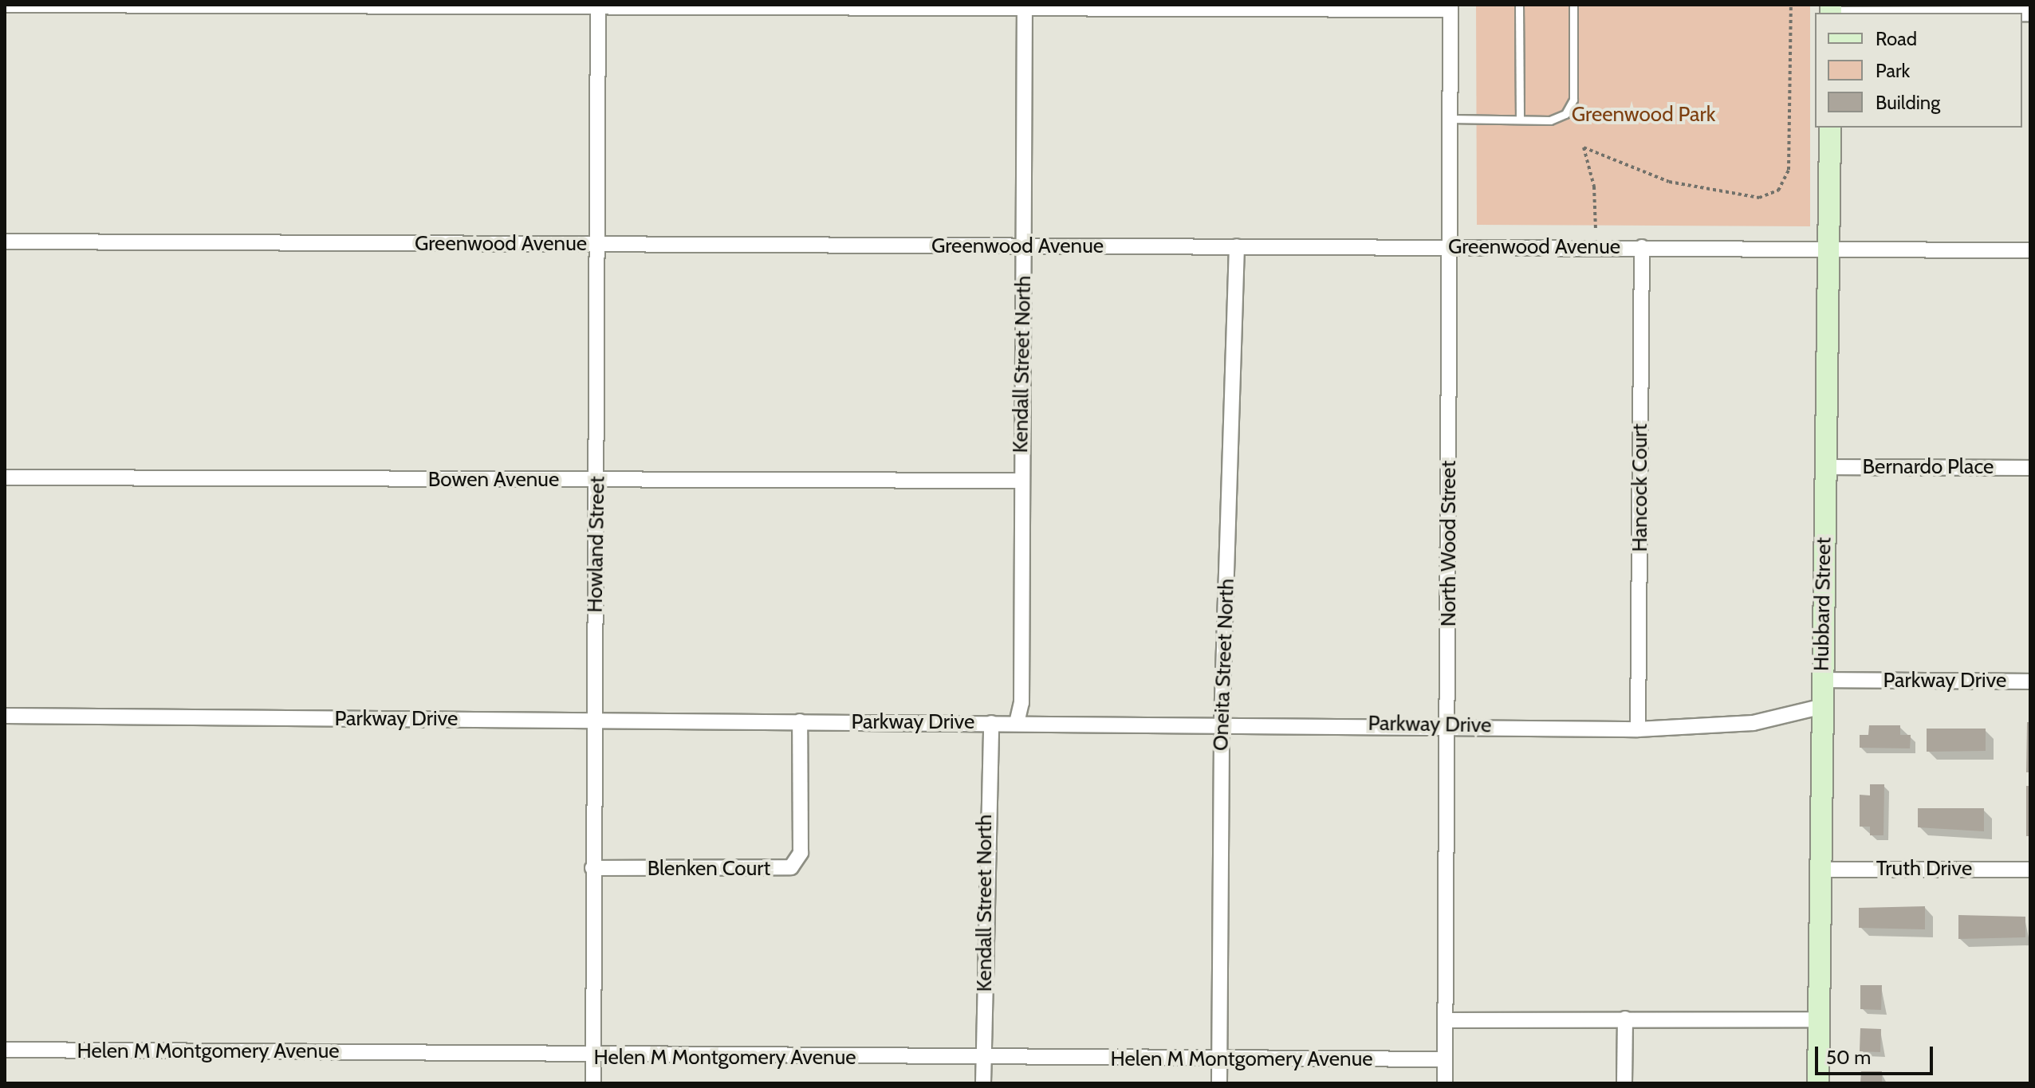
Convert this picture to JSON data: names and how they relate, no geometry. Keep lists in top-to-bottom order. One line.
{"streets":{"street":["Greenwood Avenue","Kendall Street North","Bernardo Place","Bowen Avenue","Hancock Court","North Wood Street","Howland Street","Hubbard Street","Oneita Street North","Parkway Drive","Blenken Court","Truth Drive","Helen M Montgomery Avenue"]},"crossings":[["Greenwood Avenue","Kendall Street North"],["Greenwood Avenue","Hancock Court"],["Greenwood Avenue","North Wood Street"],["Greenwood Avenue","Howland Street"],["Greenwood Avenue","Hubbard Street"],["Greenwood Avenue","Oneita Street North"],["Kendall Street North","Bowen Avenue"],["Kendall Street North","Parkway Drive"],["Kendall Street North","Helen M Montgomery Avenue"],["Bernardo Place","Hubbard Street"],["Bowen Avenue","Howland Street"],["Hancock Court","Parkway Drive"],["North Wood Street","Parkway Drive"],["North Wood Street","Helen M Montgomery Avenue"],["Howland Street","Parkway Drive"],["Howland Street","Blenken Court"],["Howland Street","Helen M Montgomery Avenue"],["Hubbard Street","Parkway Drive"],["Hubbard Street","Truth Drive"],["Oneita Street North","Parkway Drive"],["Oneita Street North","Helen M Montgomery Avenue"],["Parkway Drive","Blenken Court"]],"parks":["Greenwood Park"],"legend":["Road","Park","Building"],"scale_bar":"50 m"}
